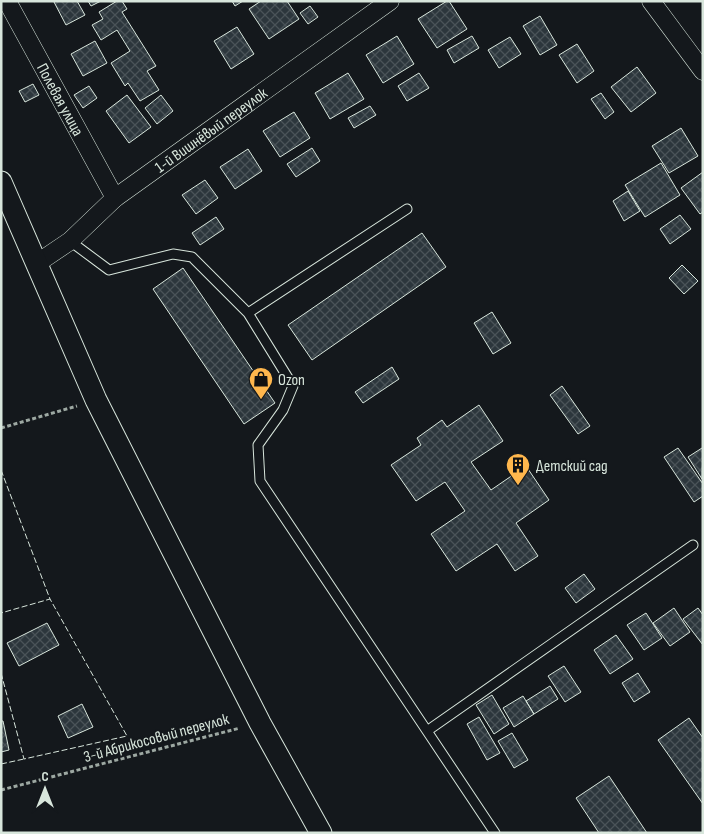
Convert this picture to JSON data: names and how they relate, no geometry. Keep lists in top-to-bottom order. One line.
{"streets":{"street":["Полевая улица","1-й Вишнёвый переулок"],"path":["3-й Абрикосовый переулок"]},"crossings":[["Полевая улица","1-й Вишнёвый переулок"]],"places":{"shop":["Ozon"],"building":["Детский сад"]},"north":"top"}
